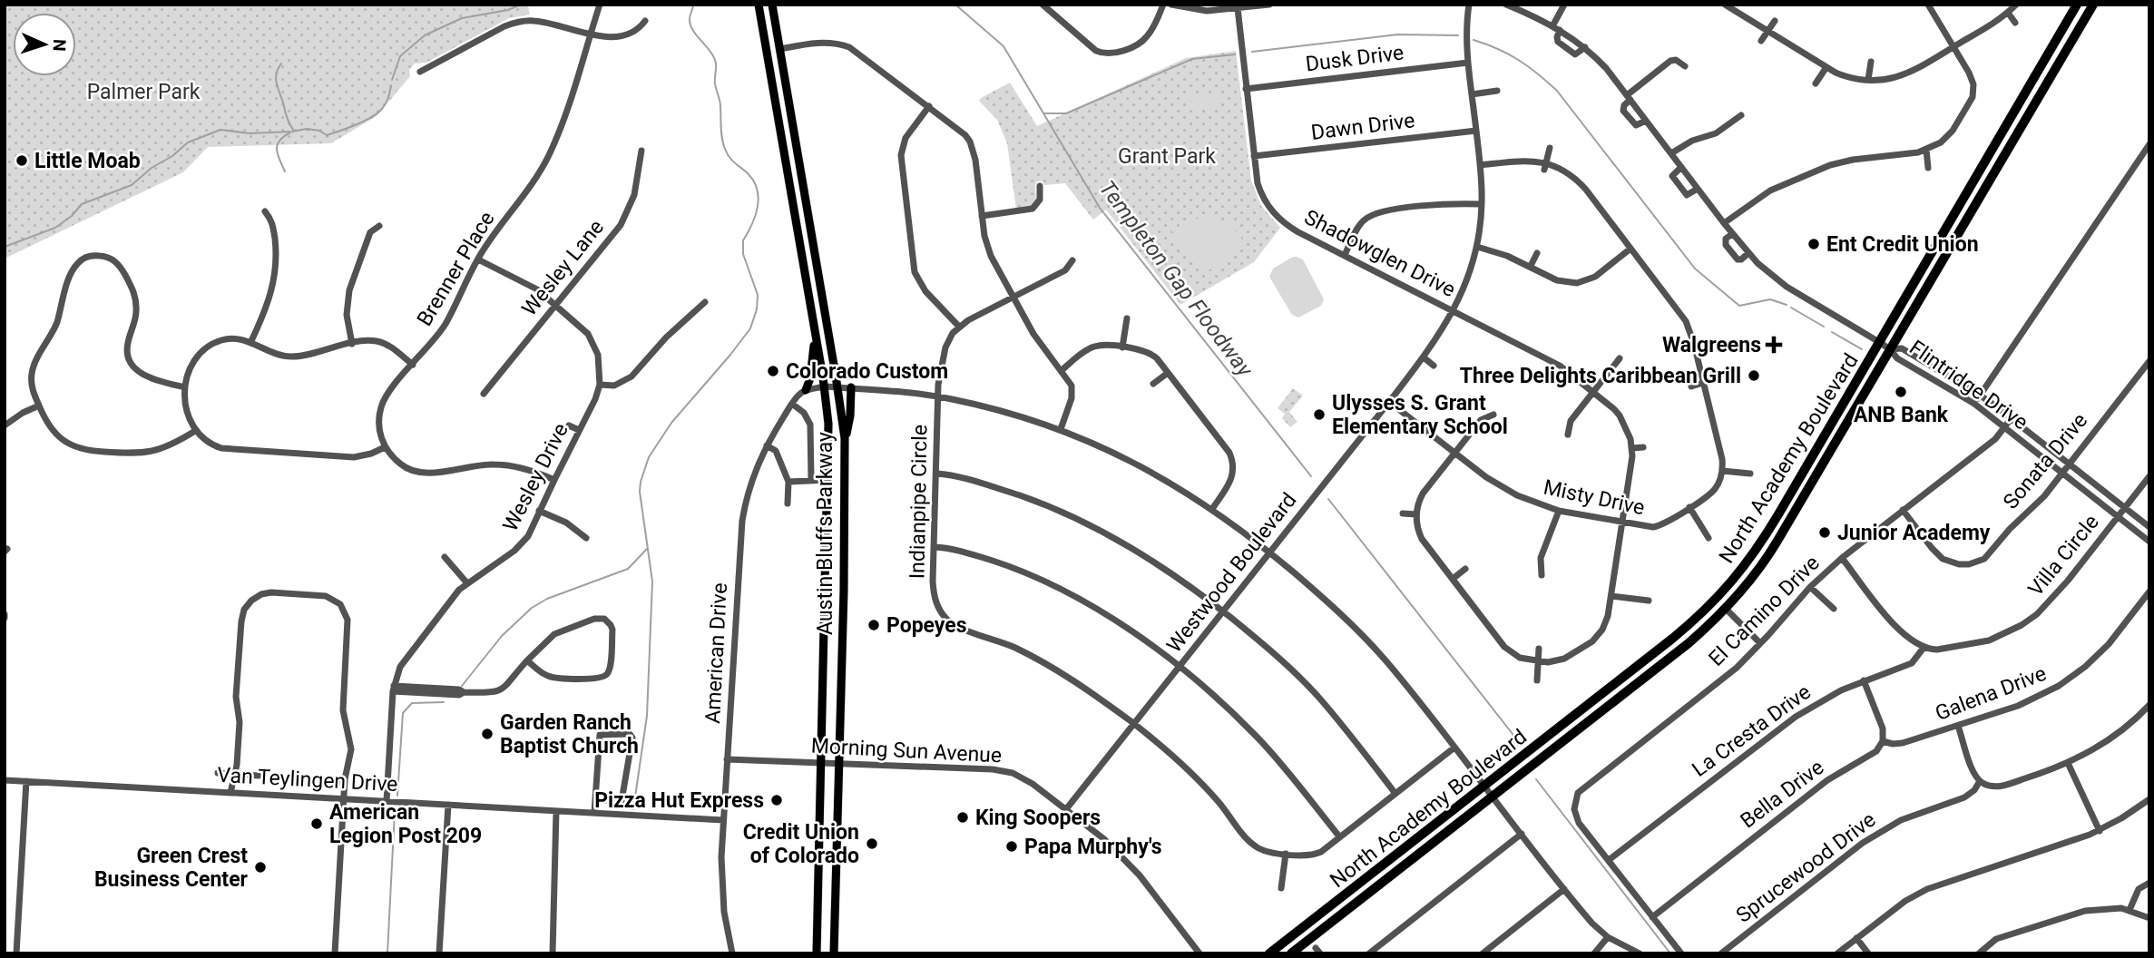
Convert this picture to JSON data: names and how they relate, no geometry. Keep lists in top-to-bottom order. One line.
{"streets":{"highway":["North Academy Boulevard"],"main road":["Austin Bluffs Parkway"],"street":["Dusk Drive","Dawn Drive","Shadowglen Drive","Wesley Lane","Brenner Place","Flintridge Drive","Sonata Drive","Wesley Drive","Misty Drive","Indianpipe Circle","Villa Circle","Westwood Boulevard","El Camino Drive","American Drive","Galena Drive","La Cresta Drive","Morning Sun Avenue","Van Teylingen Drive","Bella Drive","Sprucewood Drive"]},"crossings":[["Dusk Drive","Shadowglen Drive"],["Dusk Drive","Westwood Boulevard"],["Dawn Drive","Shadowglen Drive"],["Dawn Drive","Westwood Boulevard"],["Shadowglen Drive","Misty Drive"],["Shadowglen Drive","Westwood Boulevard"],["Wesley Lane","Wesley Drive"],["Brenner Place","Wesley Drive"],["Flintridge Drive","North Academy Boulevard"],["Flintridge Drive","Sonata Drive"],["Flintridge Drive","Villa Circle"],["Flintridge Drive","El Camino Drive"],["Sonata Drive","El Camino Drive"],["Wesley Drive","Van Teylingen Drive"],["Misty Drive","Westwood Boulevard"],["Indianpipe Circle","Westwood Boulevard"],["Austin Bluffs Parkway","Morning Sun Avenue"],["Villa Circle","La Cresta Drive"],["Westwood Boulevard","Morning Sun Avenue"],["El Camino Drive","La Cresta Drive"],["American Drive","Morning Sun Avenue"],["American Drive","Van Teylingen Drive"],["Galena Drive","Bella Drive"]],"water":["Templeton Gap Floodway"],"parks":["Palmer Park","Grant Park"],"places":{"other":["Little Moab","Ent Credit Union","Colorado Custom","Three Delights Caribbean Grill","ANB Bank","Ulysses S. Grant Elementary School","Junior Academy","Popeyes","Garden Ranch Baptist Church","Pizza Hut Express","King Soopers","American Legion Post 209","Credit Union of Colorado","Papa Murphy's","Green Crest Business Center"],"health":["Walgreens"]},"north":"right"}
